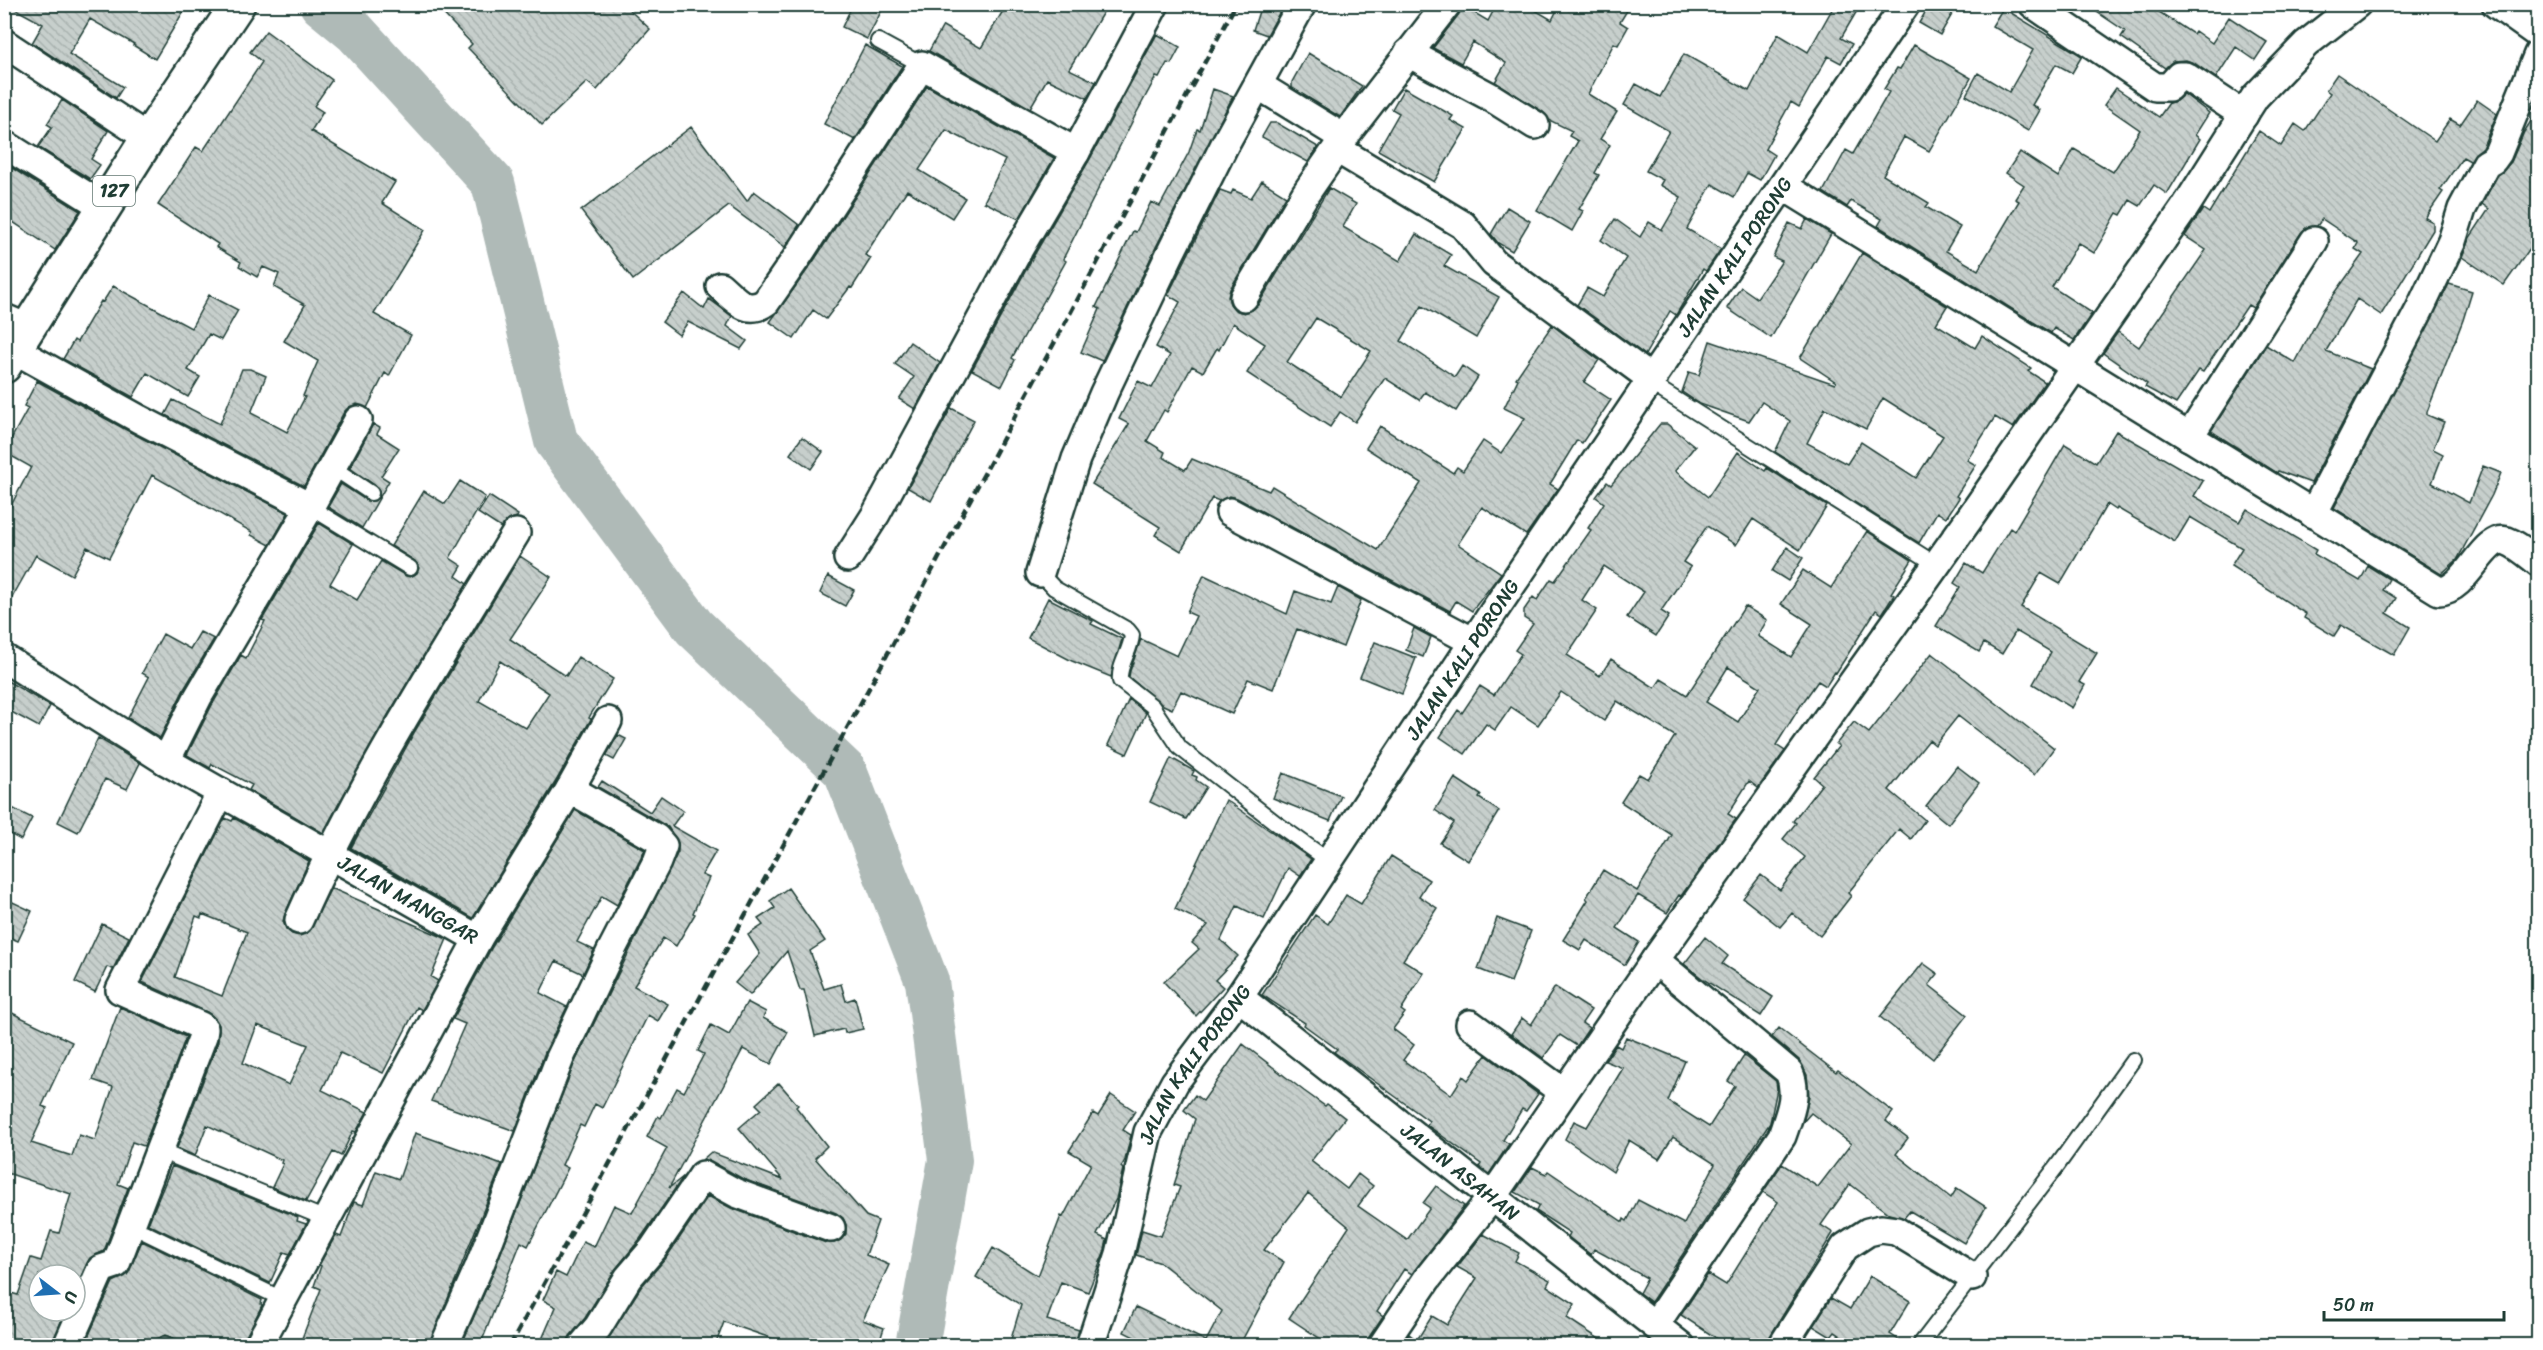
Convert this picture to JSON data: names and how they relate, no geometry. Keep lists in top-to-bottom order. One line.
{"streets":{"main road":["127"],"street":["JALAN KALI PORONG","JALAN MANGGAR","JALAN ASAHAN"]},"crossings":[["JALAN KALI PORONG","JALAN ASAHAN"]],"scale_bar":"50 m","north":"right"}
